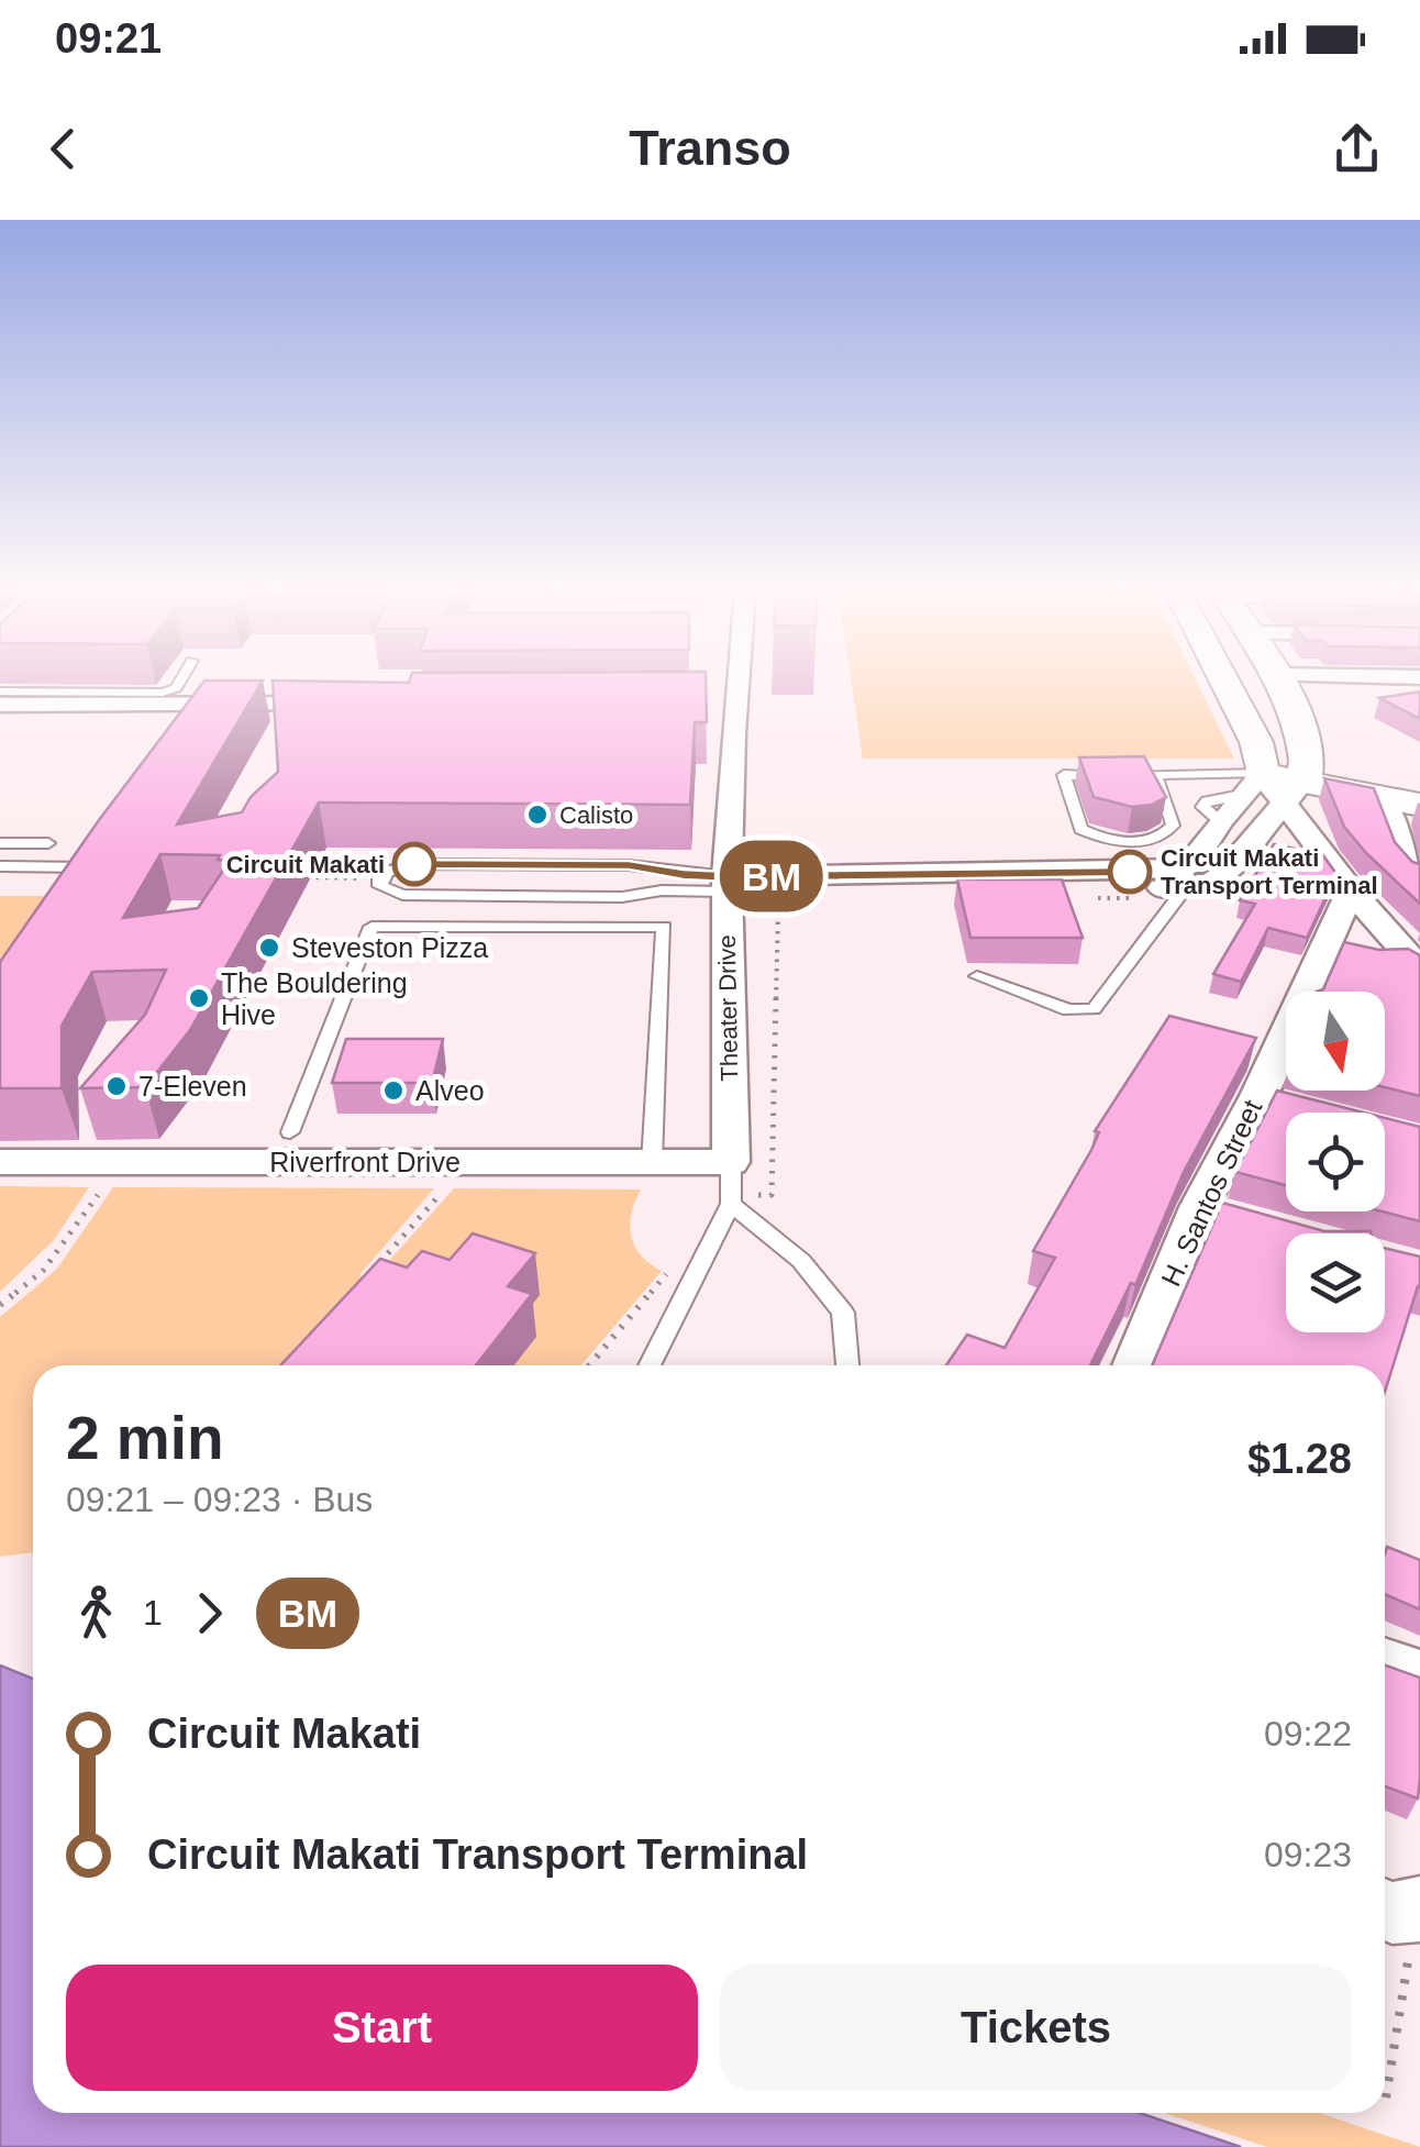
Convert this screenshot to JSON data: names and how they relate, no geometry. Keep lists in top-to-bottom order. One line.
{"streets":{"street":["Theater Drive","Riverfront Drive","H. Santos Street"]},"crossings":[["Theater Drive","Riverfront Drive"]],"places":["Calisto","Circuit Makati","Circuit Makati Transport Terminal","Steveston Pizza","The Bouldering Hive","7-Eleven","Alveo"],"lines":["bus line BM"],"north":"bottom","page":{"status":"09:21","header":"Transo","on_map":"BM","heading":["2 min","09:21 – 09:23 · Bus","$1.28"],"legs":["1","BM"],"list":[{"name":"Circuit Makati","value":"09:22"},{"name":"Circuit Makati Transport Terminal","value":"09:23"}],"buttons":["Start","Tickets"]}}
